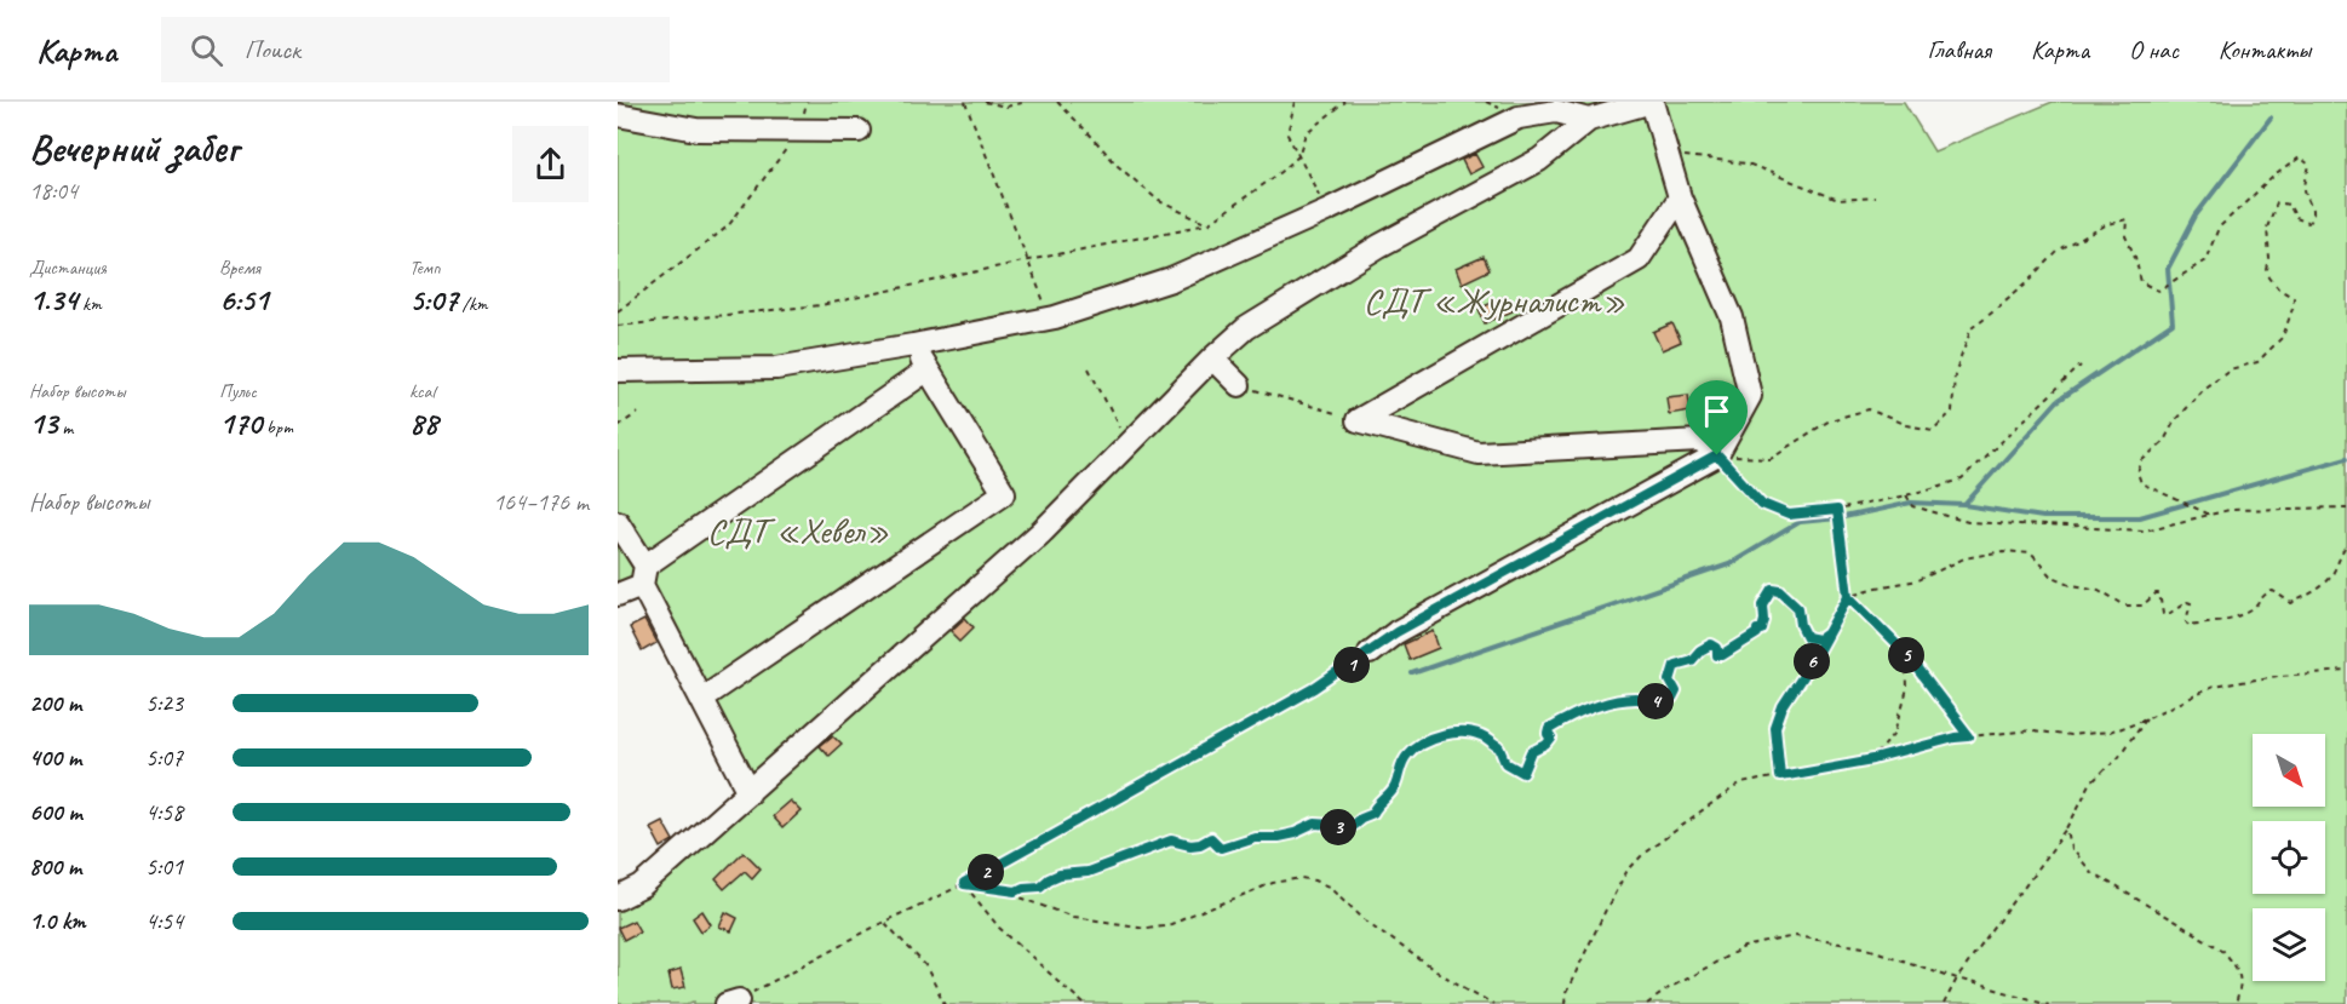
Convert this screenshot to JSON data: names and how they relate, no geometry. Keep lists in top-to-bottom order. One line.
{"parks":["СДТ «Журналист»","СДТ «Хевел»"],"north":"bottom right","page":{"header":"Карта","search":"Поиск","nav":["Главная","Карта","О нас","Контакты"],"heading":["Вечерний забег","18:04"],"stats":[["Дистанция","1.34 km"],["Время","6:51"],["Темп","5:07 /km"],["Набор высоты","13 m"],["Пульс","170 bpm"],["kcal","88"]],"chart":["Набор высоты","164–176 m"],"pins":["5","6","1","4","3","2"],"list":[{"name":"200 m","note":"5:23"},{"name":"400 m","note":"5:07"},{"name":"600 m","note":"4:58"},{"name":"800 m","note":"5:01"},{"name":"1.0 km","note":"4:54"}]}}
